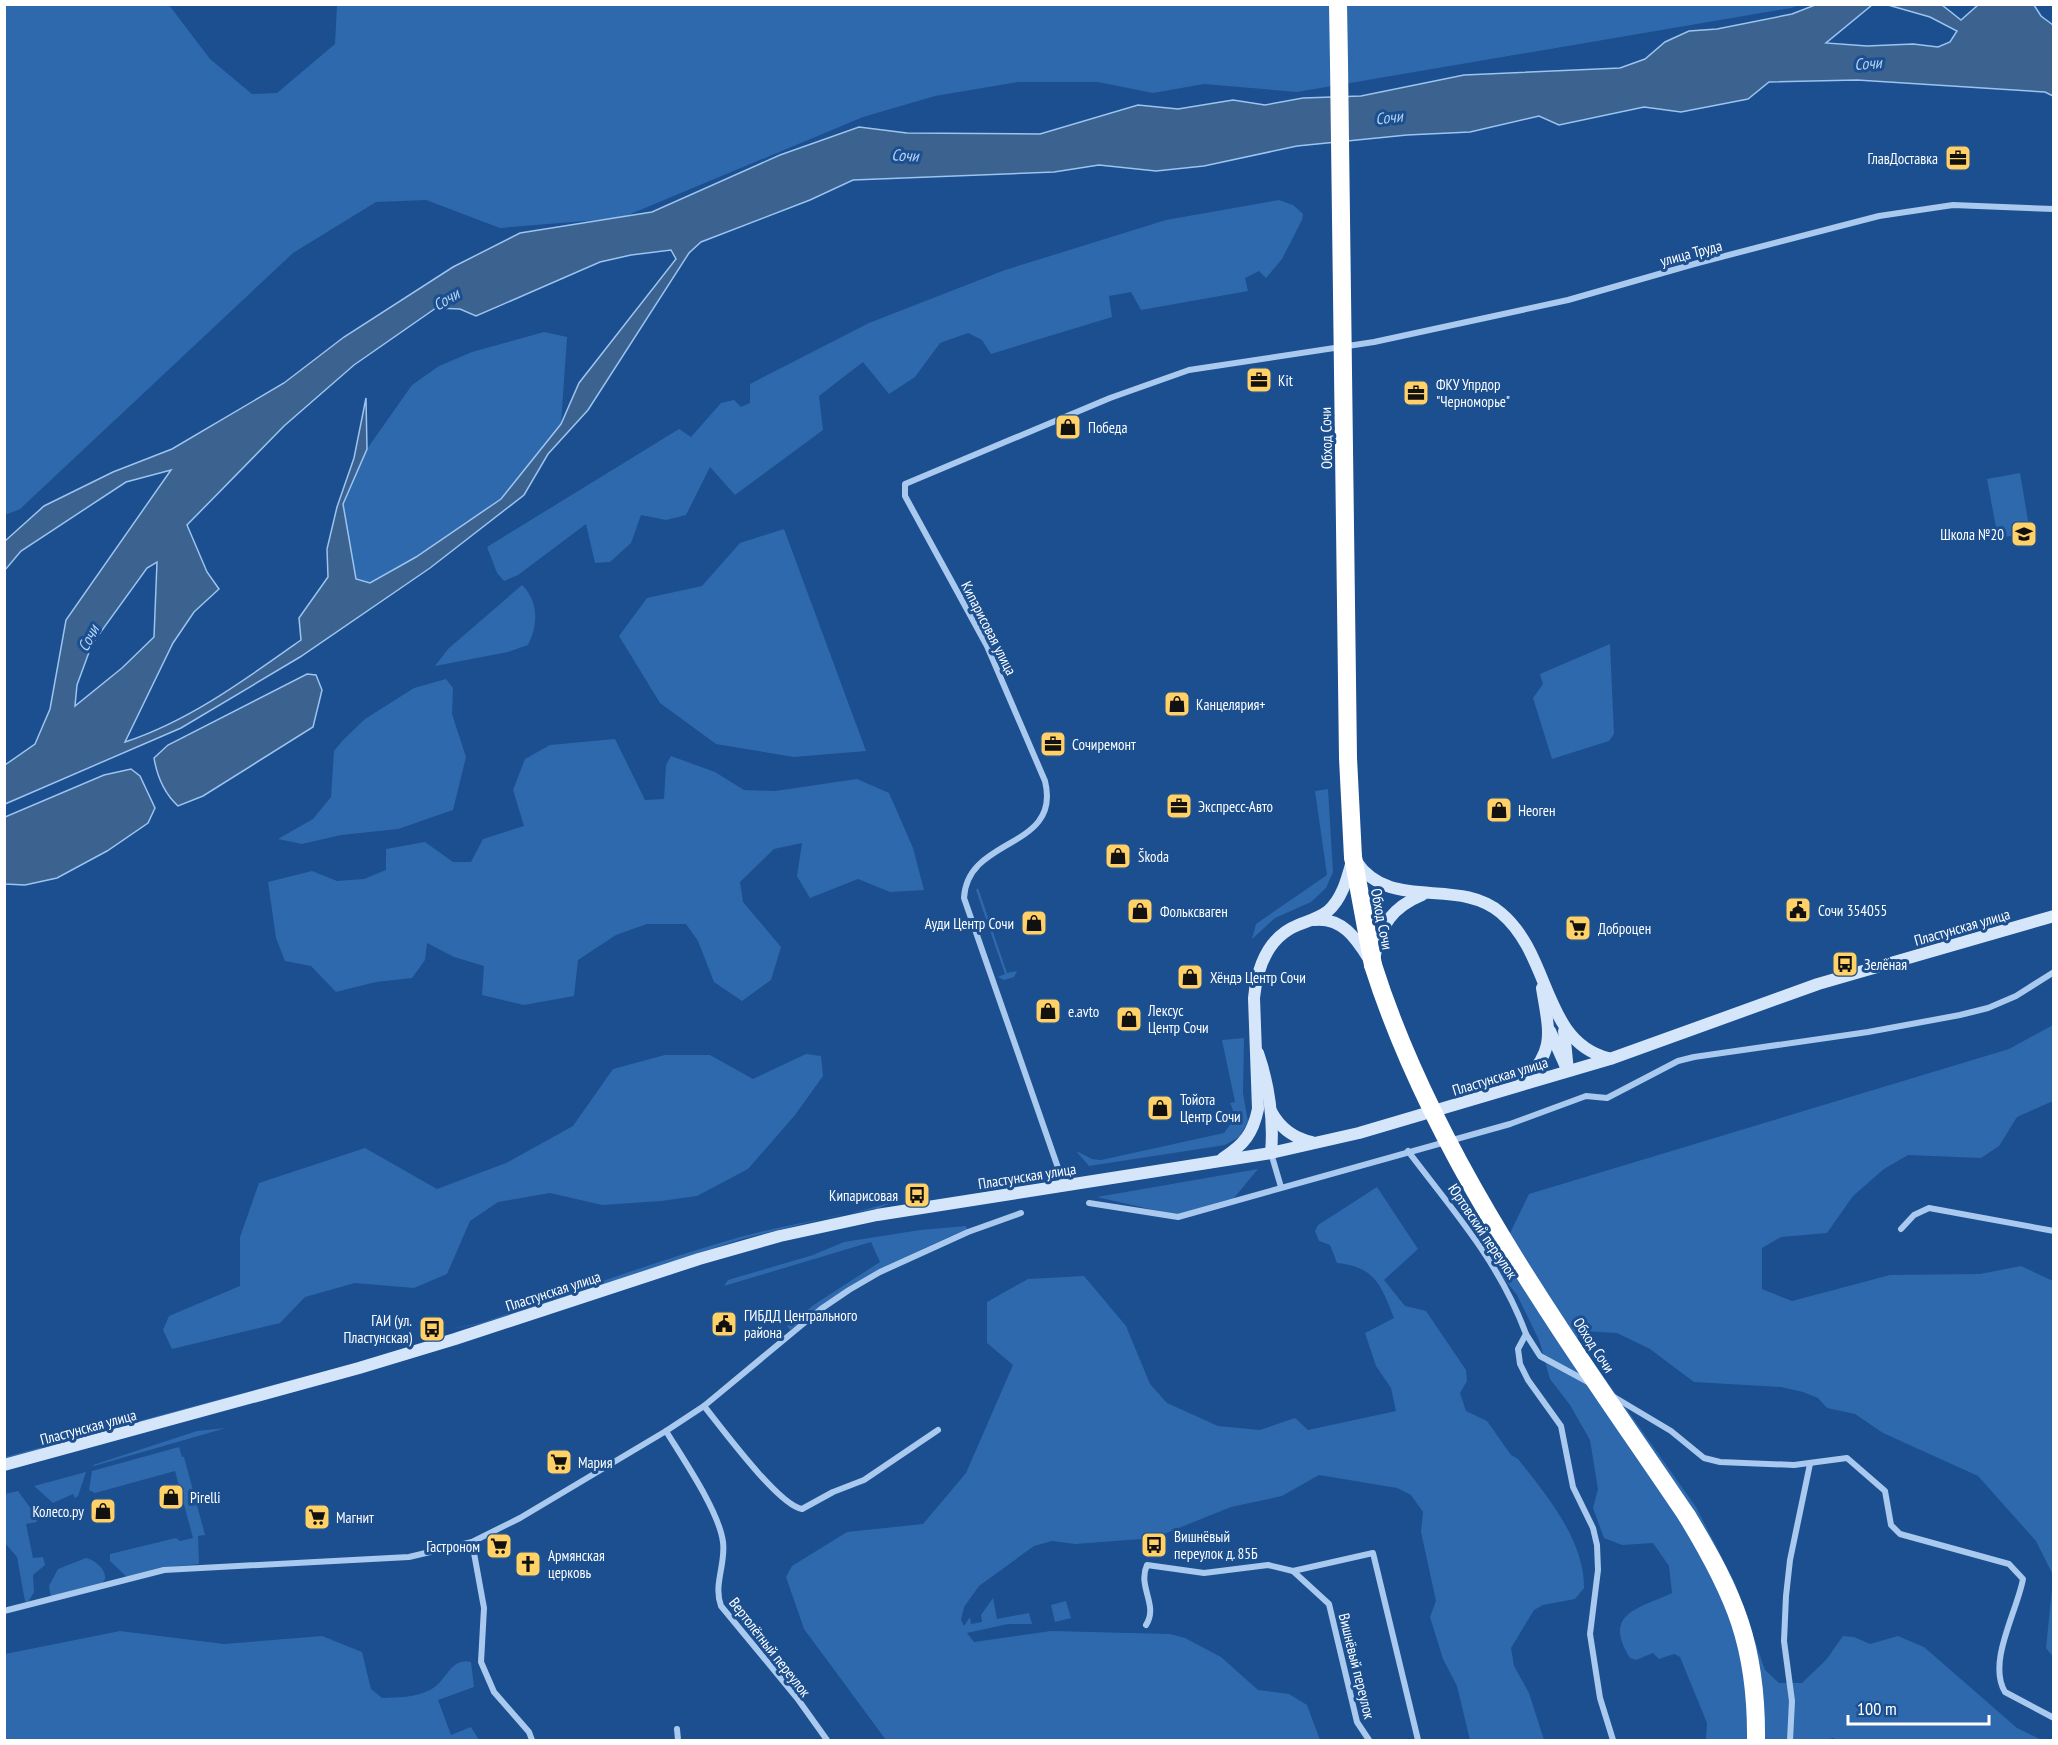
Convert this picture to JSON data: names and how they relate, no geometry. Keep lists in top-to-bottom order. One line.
{"streets":{"highway":["Обход Сочи"],"main road":["Пластунская улица"],"street":["улица Труда","Кипарисовая улица","Юртовский переулок","Вертолётный переулок","Вишнёвый переулок"]},"crossings":[["улица Труда","Кипарисовая улица"],["Кипарисовая улица","Пластунская улица"]],"water":["Сочи"],"places":{"office":["ГлавДоставка","Kit","ФКУ Упрдор \"Черноморье\"","Сочиремонт","Экспресс-Авто"],"shop":["Победа","Канцелярия+","Неоген","Škoda","Фольксваген","Ауди Центр Сочи","Хёндэ Центр Сочи","e.avto","Лексус Центр Сочи","Тойота Центр Сочи","Pirelli","Колесо.ру"],"school or university":["Школа №20"],"public building":["Сочи 354055","ГИБДД Центрального района"],"supermarket":["Доброцен","Мария","Магнит","Гастроном"],"bus stop":["Зелёная","Кипарисовая","ГАИ (ул. Пластунская)","Вишнёвый переулок д. 85Б"],"church":["Армянская церковь"]},"scale_bar":"100 m"}
